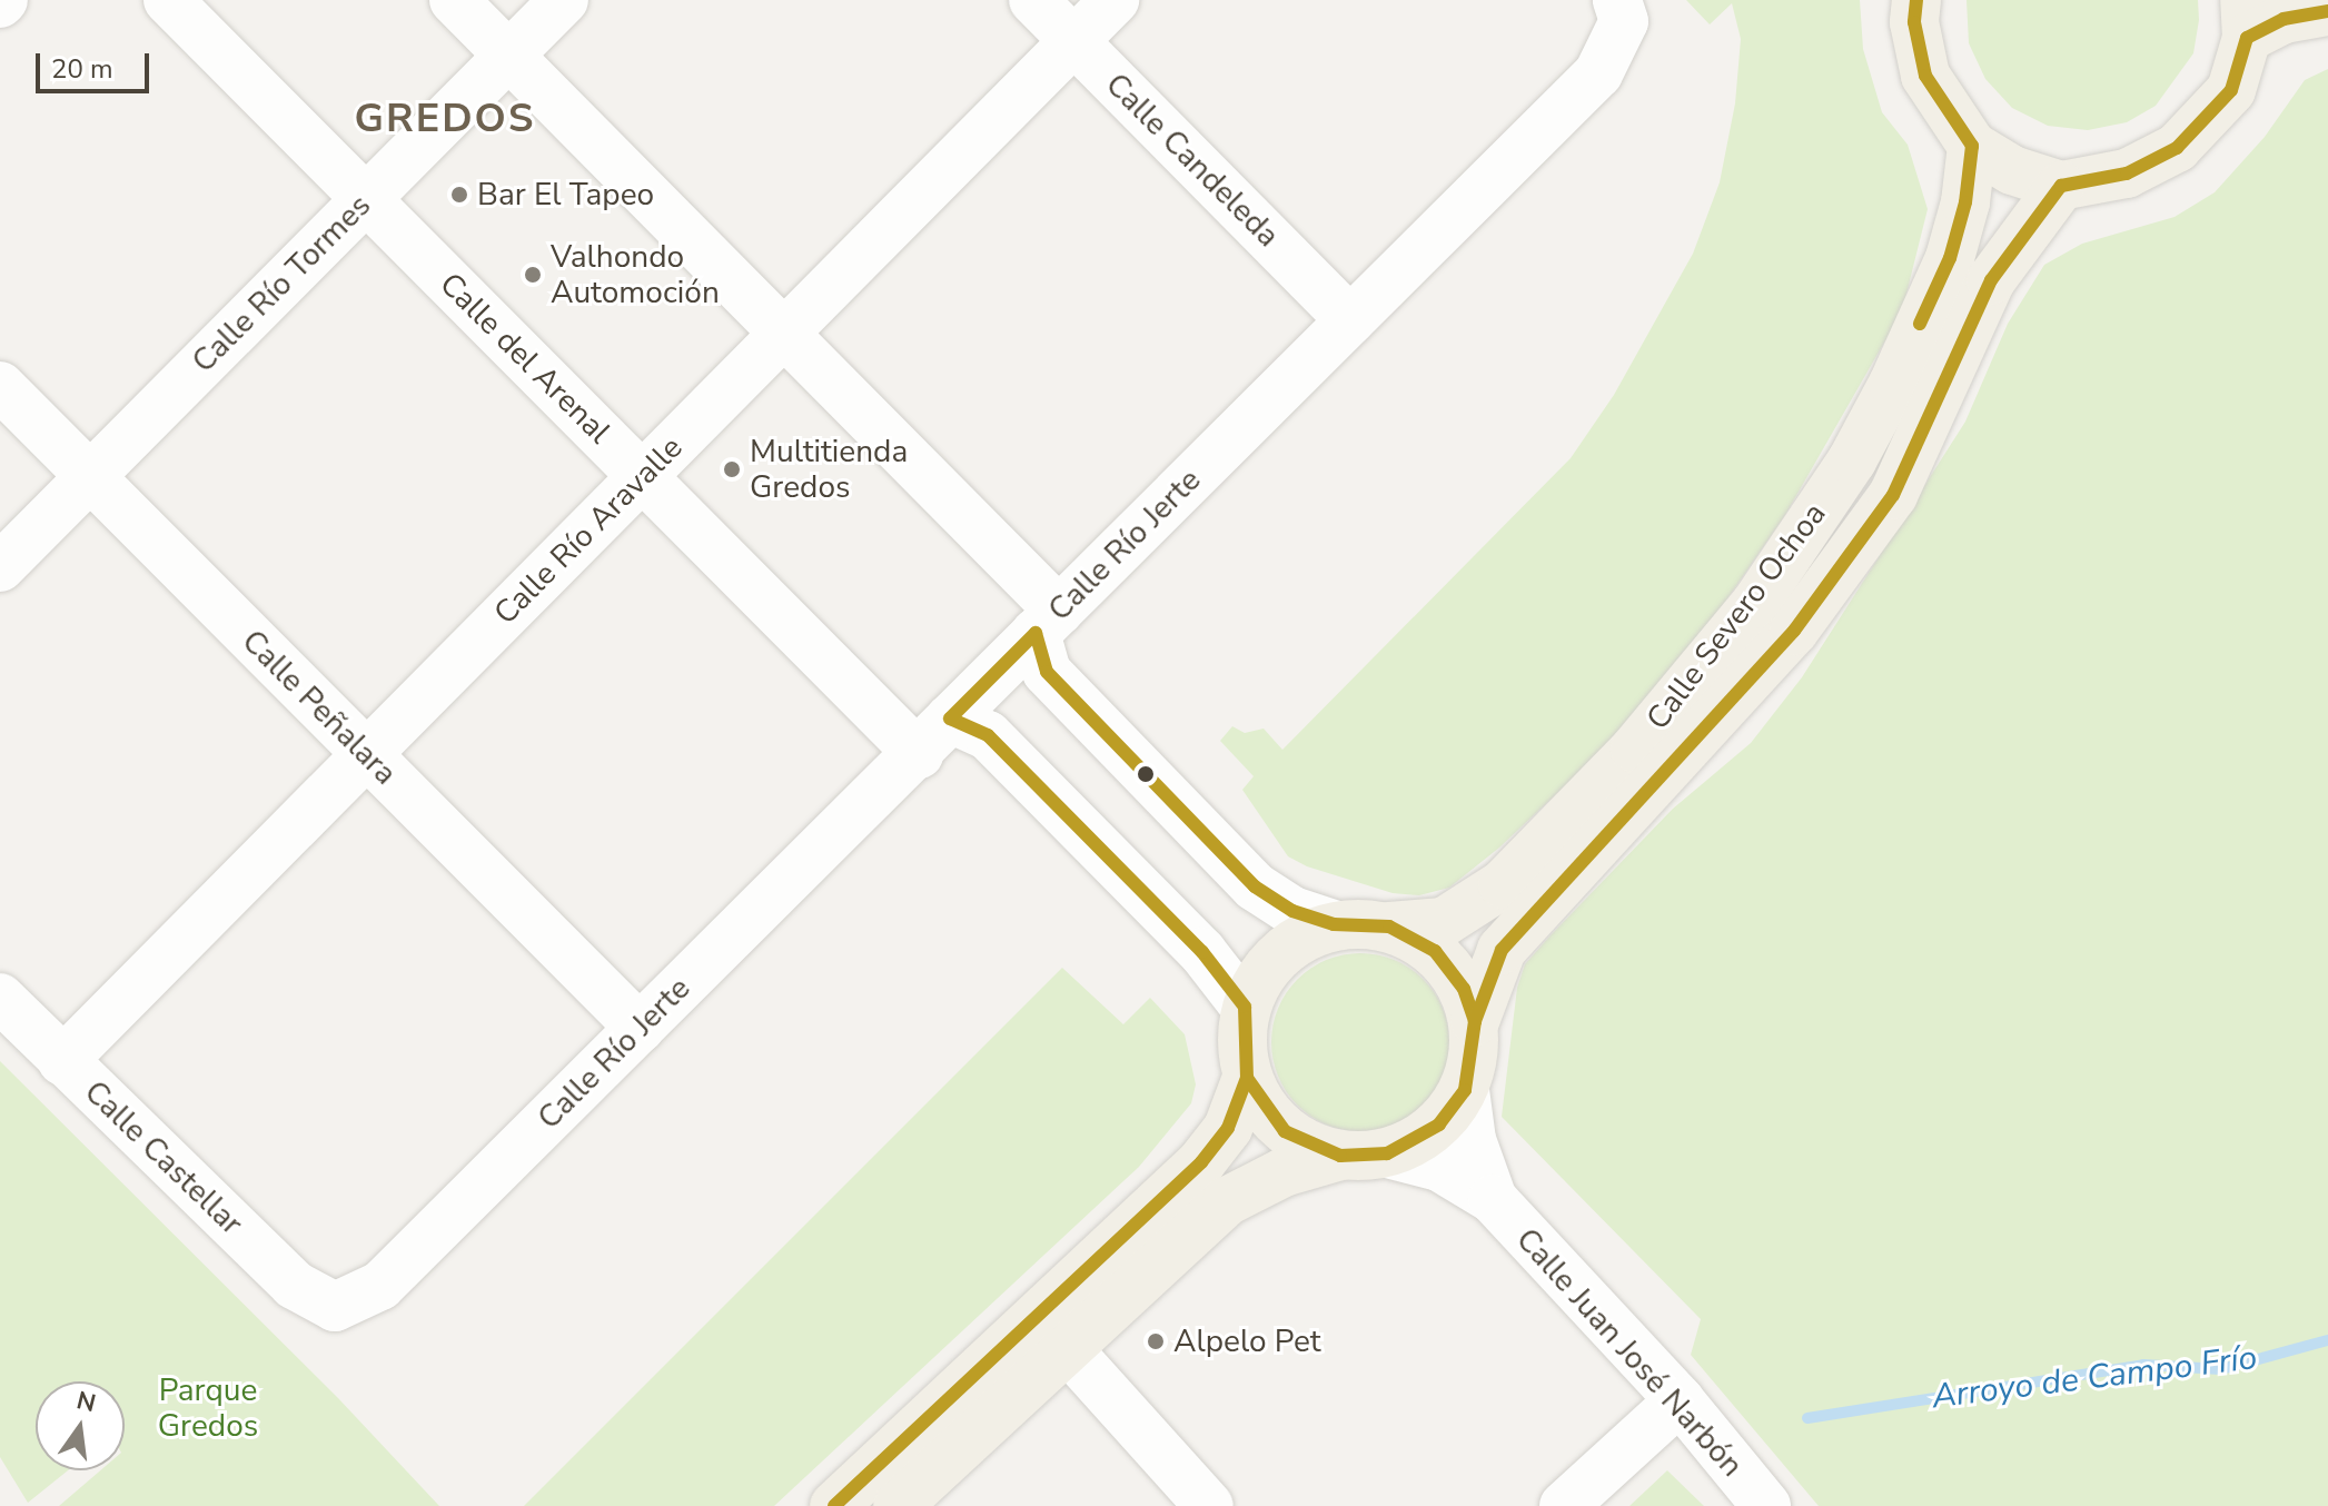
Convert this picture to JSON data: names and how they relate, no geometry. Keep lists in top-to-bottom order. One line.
{"streets":{"main road":["Calle Severo Ochoa"],"street":["Calle Candeleda","Calle Río Tormes","Calle del Arenal","Calle Río Aravalle","Calle Río Jerte","Calle Peñalara","Calle Castellar","Calle Juan José Narbón"]},"crossings":[["Calle Candeleda","Calle Río Aravalle"],["Calle Candeleda","Calle Río Jerte"],["Calle Río Tormes","Calle del Arenal"],["Calle Río Tormes","Calle Peñalara"],["Calle del Arenal","Calle Río Aravalle"],["Calle del Arenal","Calle Río Jerte"],["Calle Río Aravalle","Calle Peñalara"],["Calle Río Aravalle","Calle Castellar"],["Calle Río Jerte","Calle Peñalara"],["Calle Río Jerte","Calle Castellar"],["Calle Severo Ochoa","Calle Juan José Narbón"]],"districts":["GREDOS"],"water":["Arroyo de Campo Frío"],"parks":["Parque Gredos"],"places":["Bar El Tapeo","Valhondo Automoción","Multitienda Gredos","Alpelo Pet"],"scale_bar":"20 m","north":"top"}
